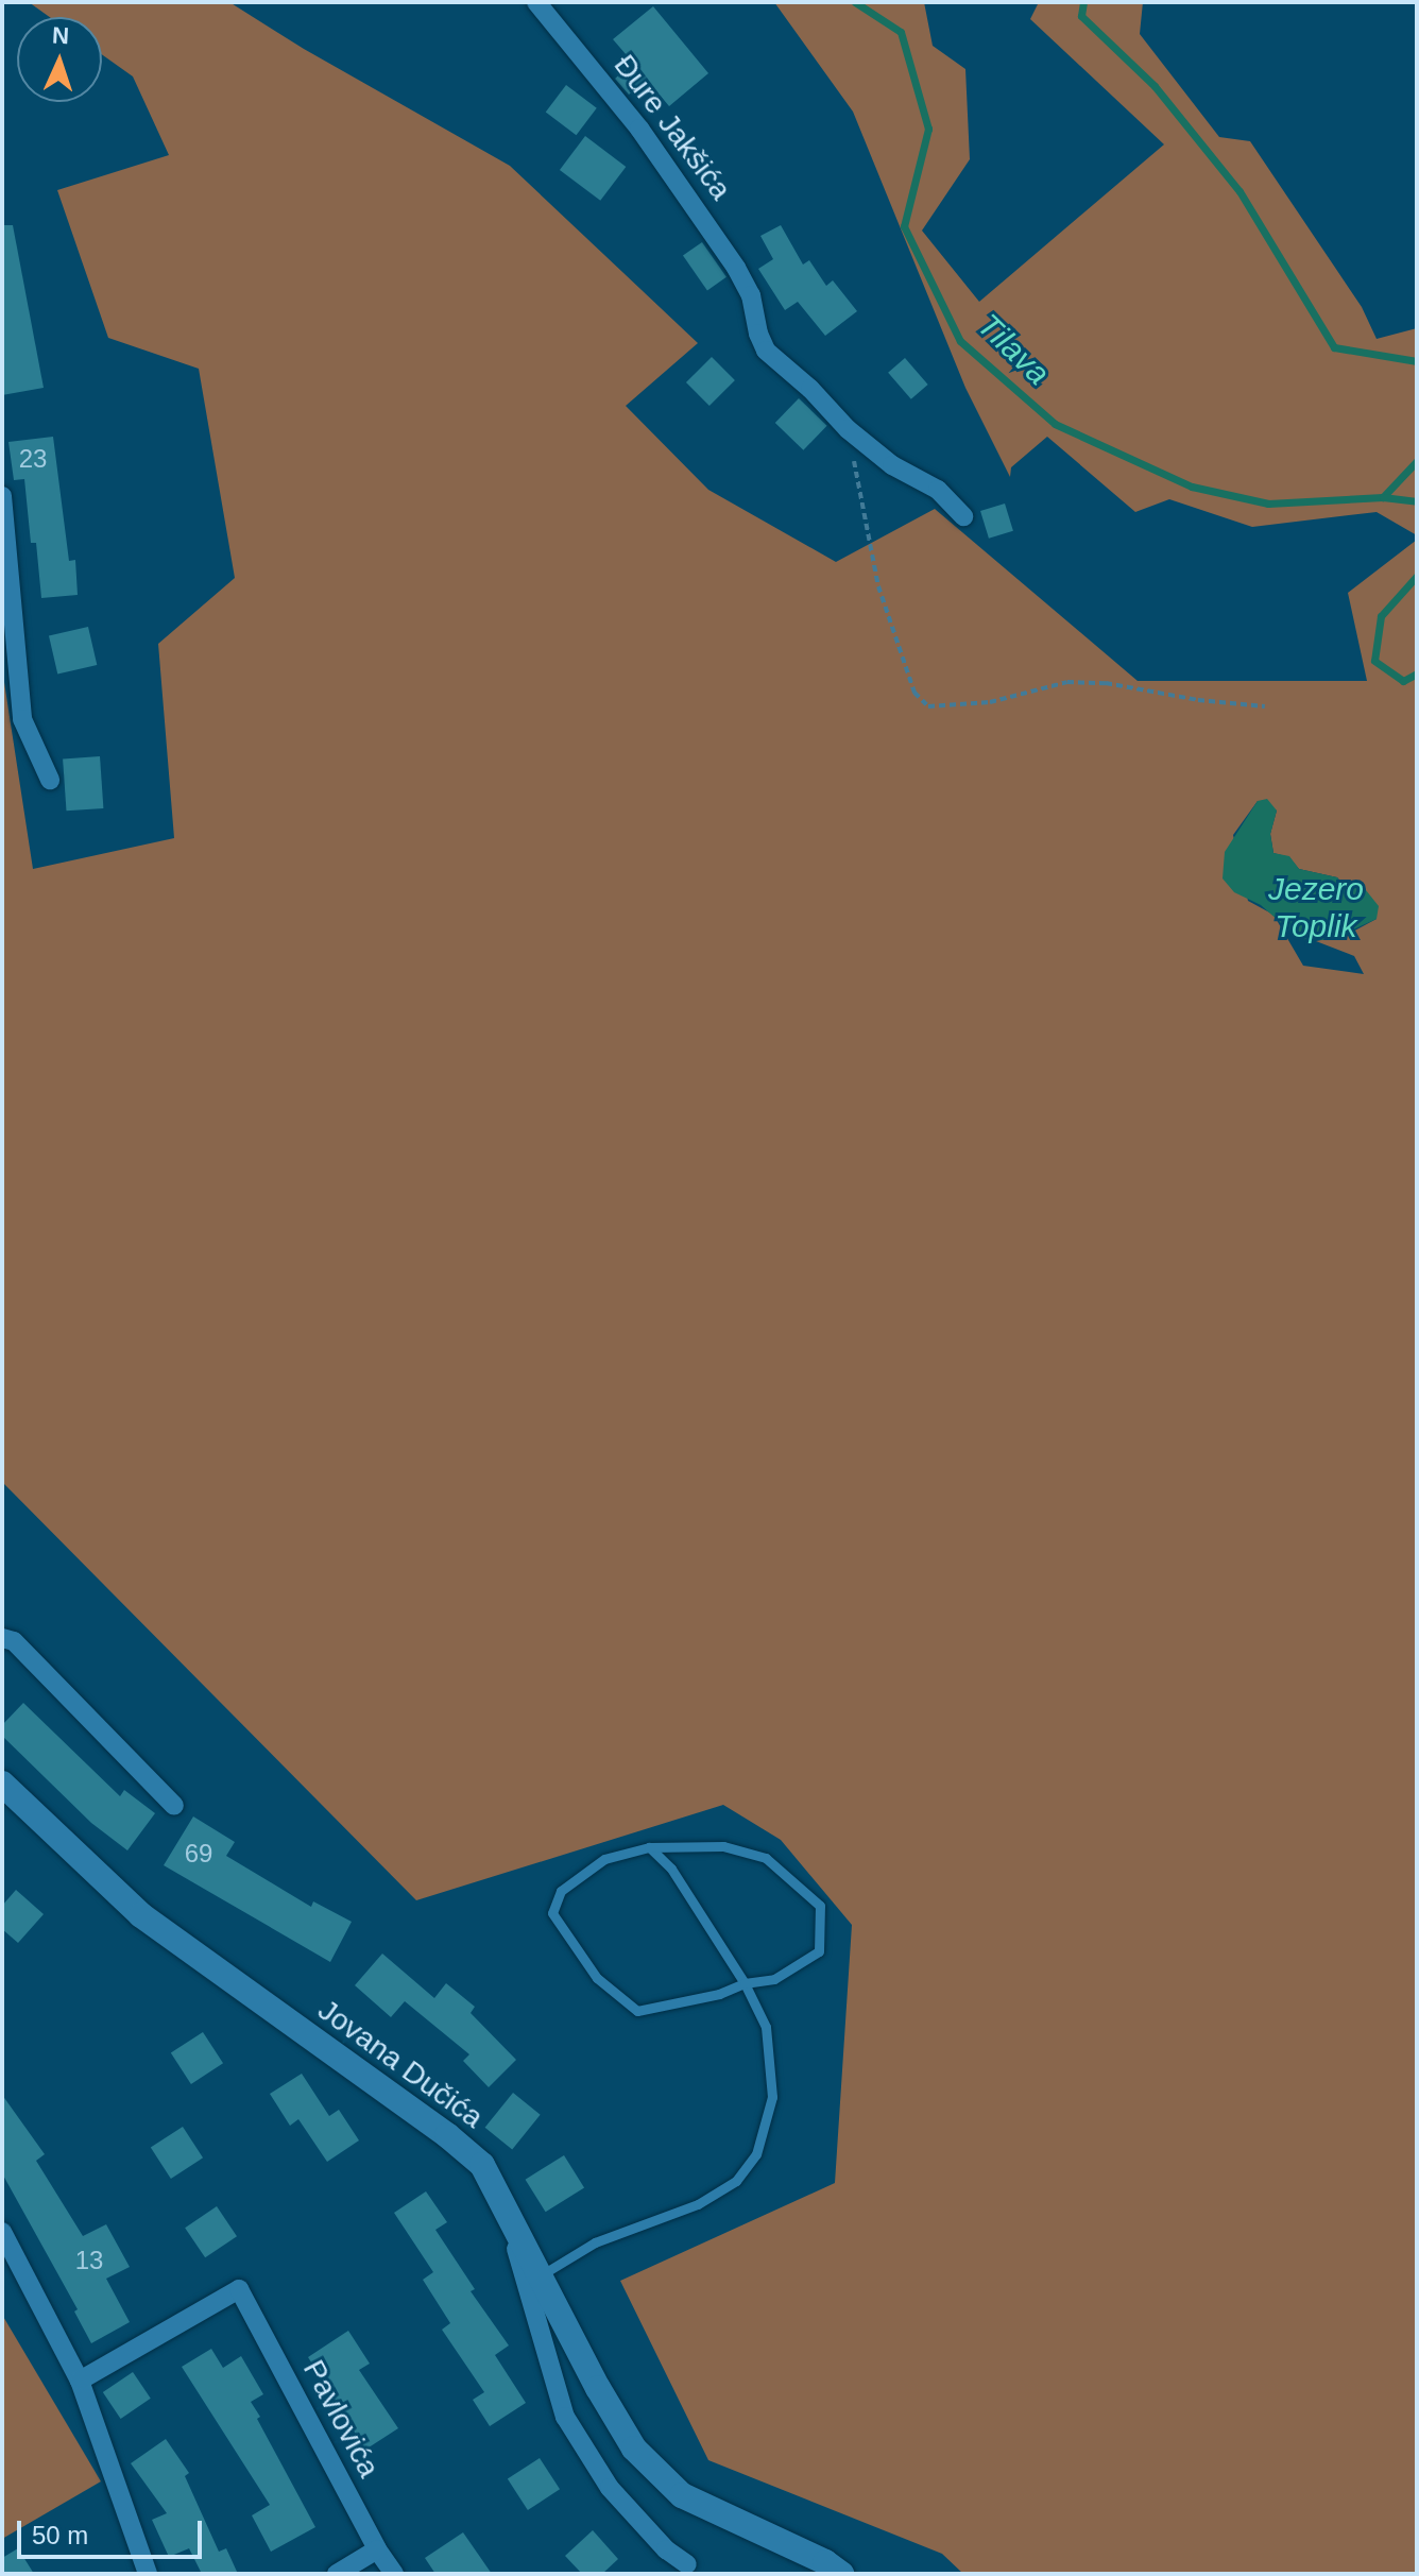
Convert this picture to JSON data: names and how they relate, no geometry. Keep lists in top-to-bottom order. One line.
{"streets":{"main road":["Jovana Dučića"],"street":["Đure Jakšića","Pavlovića"]},"water":["Tilava","Jezero Toplik"],"house_numbers":["23","69","13"],"scale_bar":"50 m","north":"top"}
